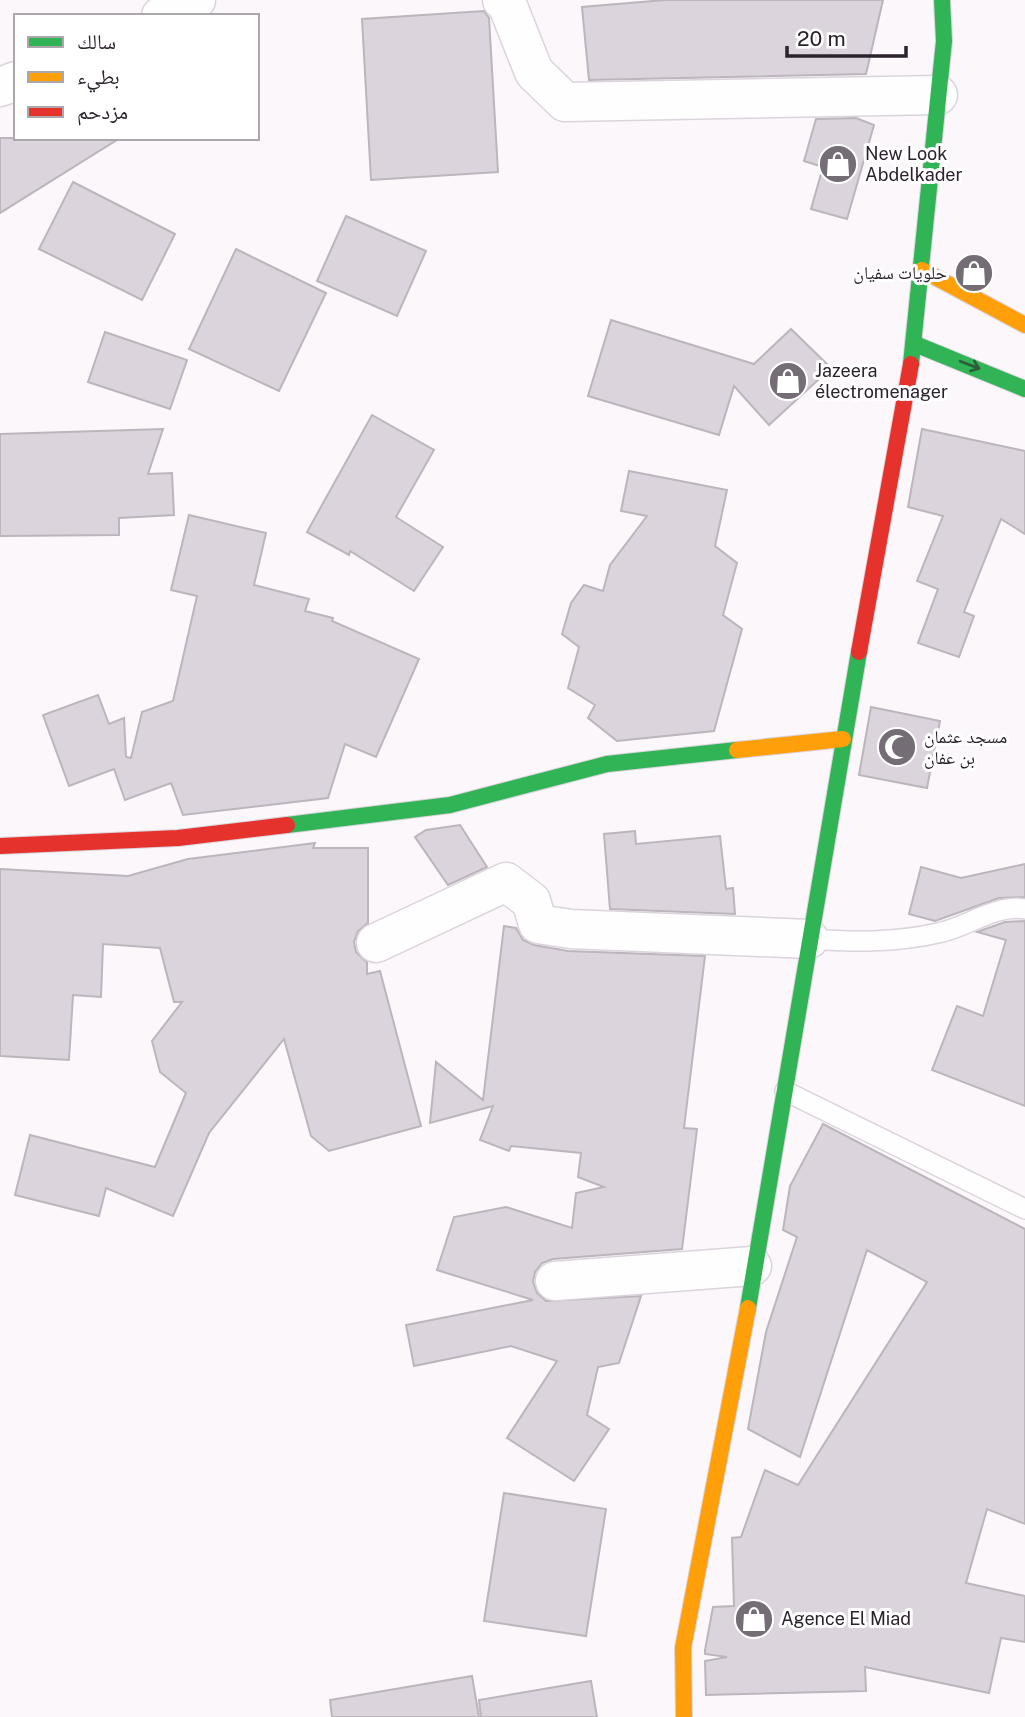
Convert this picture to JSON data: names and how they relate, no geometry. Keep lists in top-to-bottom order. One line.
{"places":{"shop":["New Look Abdelkader","حلويات سفيان","Jazeera électromenager","Agence El Miad"],"mosque":["مسجد عثمان بن عفان"]},"legend":["سالك","بطيء","مزدحم"],"scale_bar":"20 m"}
